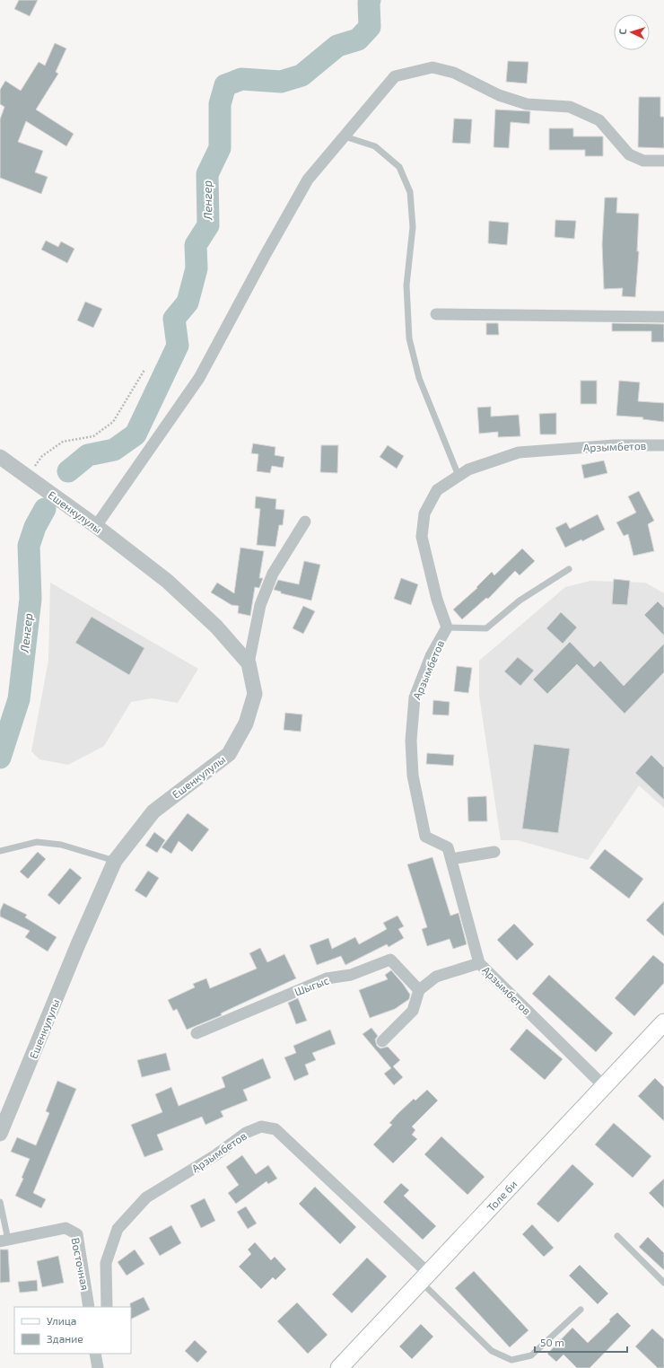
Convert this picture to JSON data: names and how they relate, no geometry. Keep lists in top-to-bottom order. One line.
{"streets":{"main road":["Толе би"],"street":["Арзымбетов","Ешенкулулы","Шыгыс","Восточная"]},"crossings":[["Арзымбетов","Толе би"]],"water":["Ленгер"],"legend":["Улица","Здание"],"scale_bar":"50 m","north":"left"}
